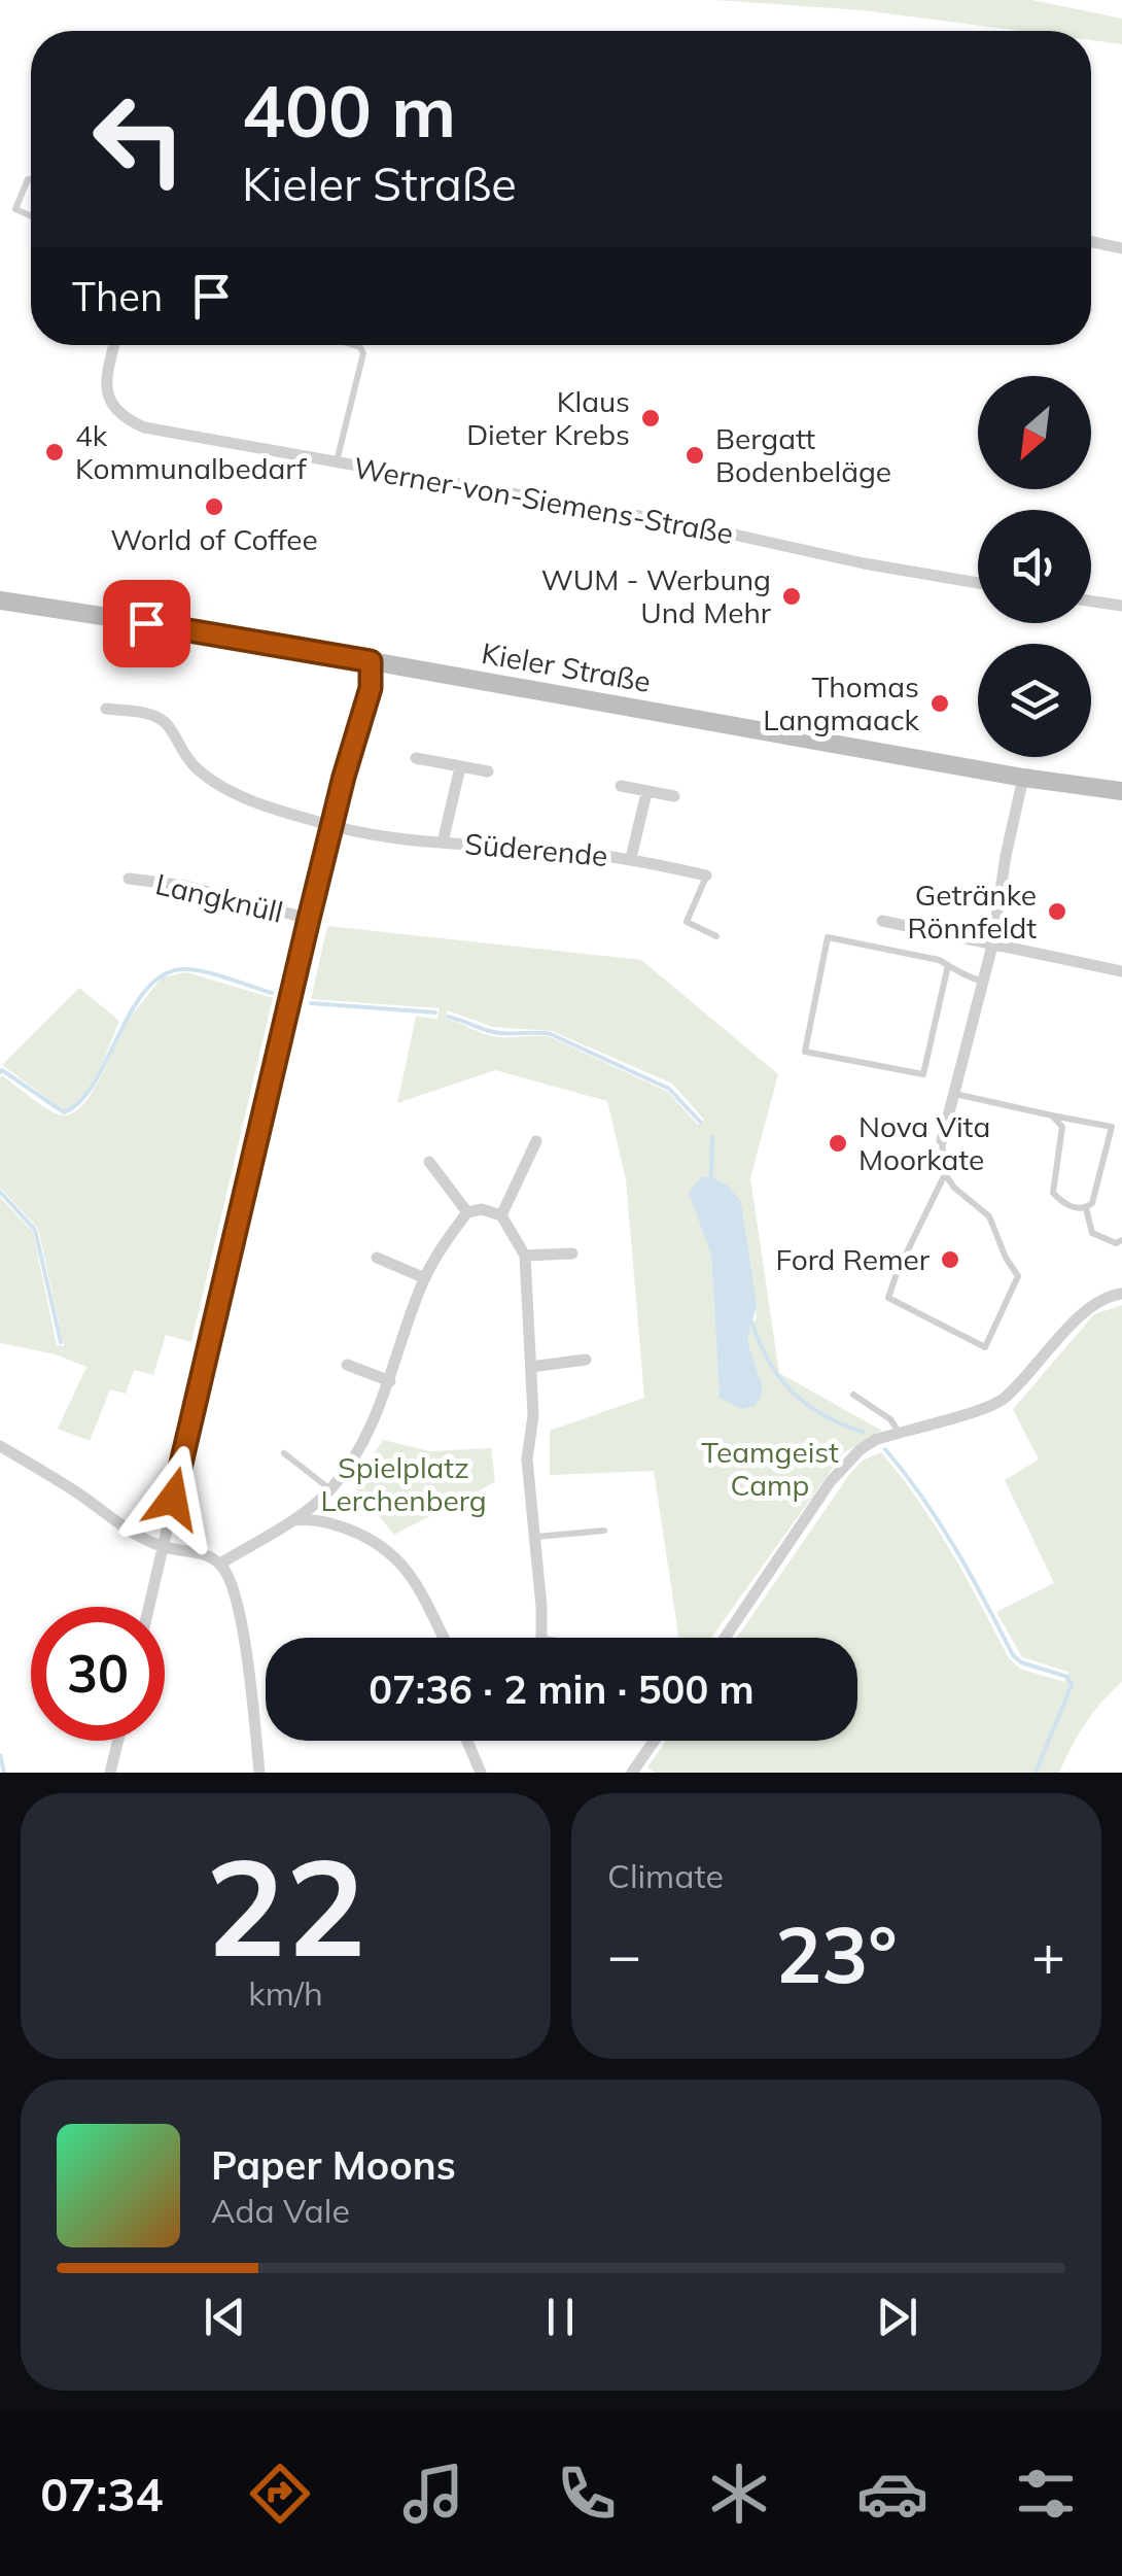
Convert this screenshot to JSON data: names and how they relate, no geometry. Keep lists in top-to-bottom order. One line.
{"streets":{"street":["Werner-von-Siemens-Straße","Kieler Straße","Süderende","Langknüll"]},"parks":["Teamgeist Camp","Spielplatz Lerchenberg"],"places":["Klaus Dieter Krebs","4k Kommunalbedarf","Bergatt Bodenbeläge","World of Coffee","WUM - Werbung Und Mehr","Thomas Langmaack","Getränke Rönnfeldt","Nova Vita Moorkate","Ford Remer"],"north":"bottom left","page":{"turn":["400 m","Kieler Straße"],"then":"Then","limit":"30","trip":"07:36 · 2 min · 500 m","tile":[["22","km/h"],"Climate"],"heat":["−","23°","+"],"song":["Paper Moons","Ada Vale"],"tabs":"07:34"}}
